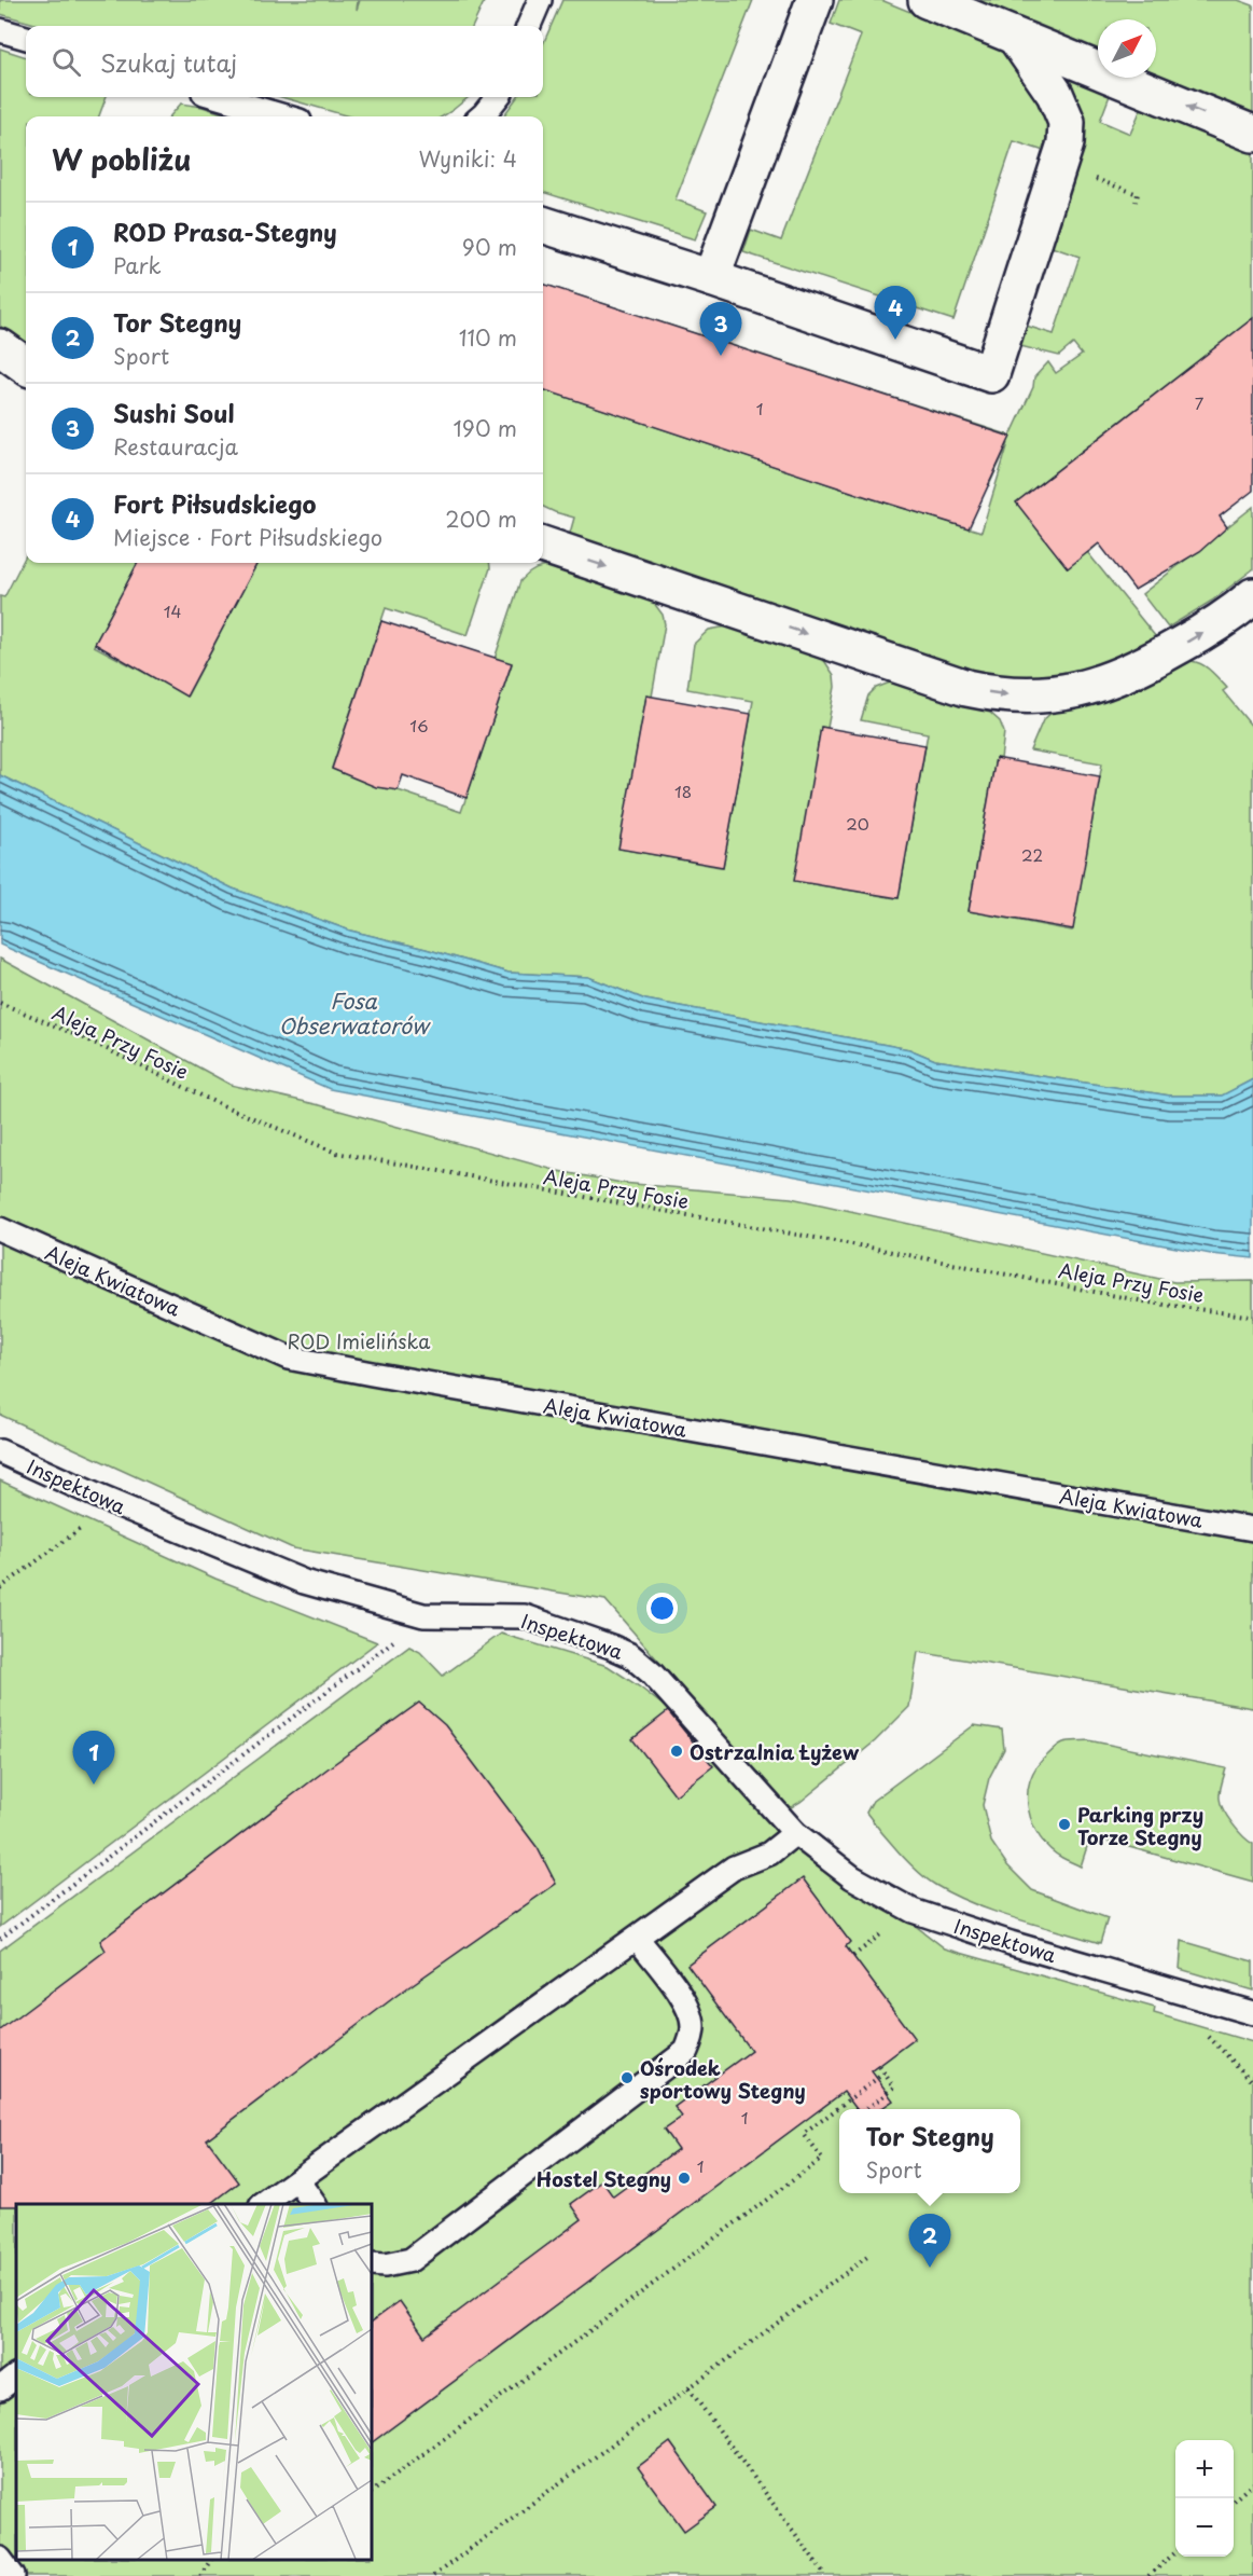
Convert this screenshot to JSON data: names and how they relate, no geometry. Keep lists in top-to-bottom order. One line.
{"streets":{"lane":["Aleja Kwiatowa","Inspektowa"],"path":["Aleja Przy Fosie"]},"water":["Fosa Obserwatorów"],"parks":["ROD Imielińska"],"places":["Ostrzalnia Łyżew","Parking przy Torze Stegny","Ośrodek sportowy Stegny","Hostel Stegny"],"house_numbers":["7","1","14","16","18","20","22","1","1"],"north":"top right","page":{"search":"Szukaj tutaj","heading":["W pobliżu","Wyniki: 4"],"list":[{"mark":"1","name":"ROD Prasa-Stegny","note":"Park","value":"90 m"},{"mark":"2","name":"Tor Stegny","note":"Sport","value":"110 m"},{"mark":"3","name":"Sushi Soul","note":"Restauracja","value":"190 m"},{"mark":"4","name":"Fort Piłsudskiego","note":"Miejsce · Fort Piłsudskiego","value":"200 m"}],"pins":["4","3","1","2"],"popup":["Tor Stegny","Sport"],"map_buttons":["+","−"]}}
